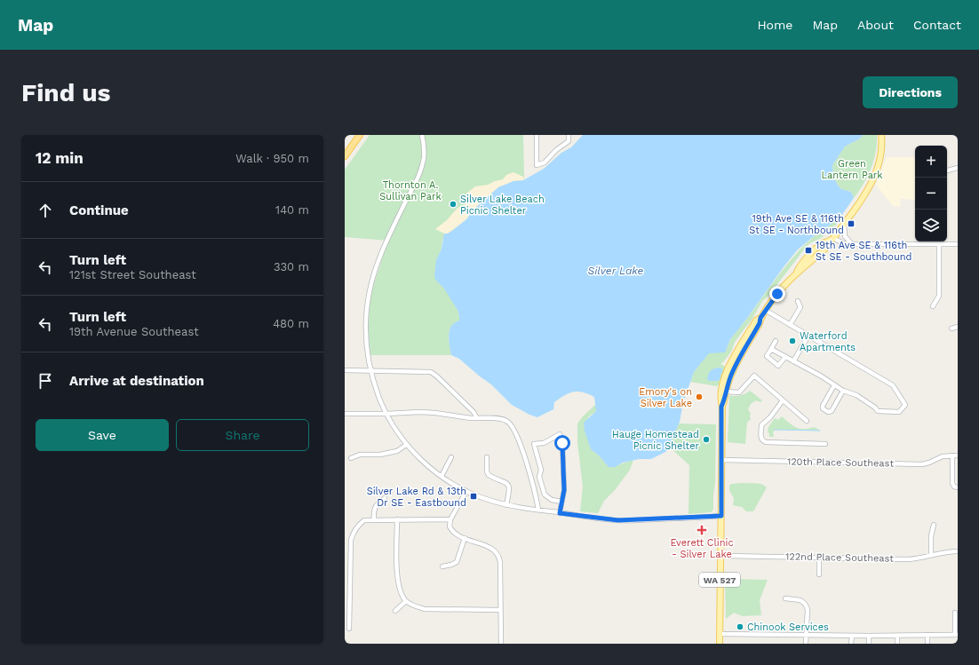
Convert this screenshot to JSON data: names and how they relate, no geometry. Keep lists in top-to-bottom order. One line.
{"streets":{"main road":["WA 527"],"street":["120th Place Southeast","122nd Place Southeast"]},"crossings":[["120th Place Southeast","WA 527"],["122nd Place Southeast","WA 527"]],"water":["Silver Lake"],"parks":["Green Lantern Park","Thornton A. Sullivan Park"],"places":{"other":["Silver Lake Beach Picnic Shelter","Waterford Apartments","Emory's on Silver Lake","Hauge Homestead Picnic Shelter","Chinook Services"],"transit":["19th Ave SE & 116th St SE - Northbound","19th Ave SE & 116th St SE - Southbound","Silver Lake Rd & 13th Dr SE - Eastbound"],"health":["Everett Clinic - Silver Lake"]},"page":{"header":"Map","nav":["Home","Map","About","Contact"],"buttons":["Directions",["Save","Share"]],"title":"Find us","heading":["12 min","Walk · 950 m"],"map_buttons":["+","−"],"list":[["Continue","140 m"],["Turn left","121st Street Southeast","330 m"],["Turn left","19th Avenue Southeast","480 m"],"Arrive at destination"]}}
